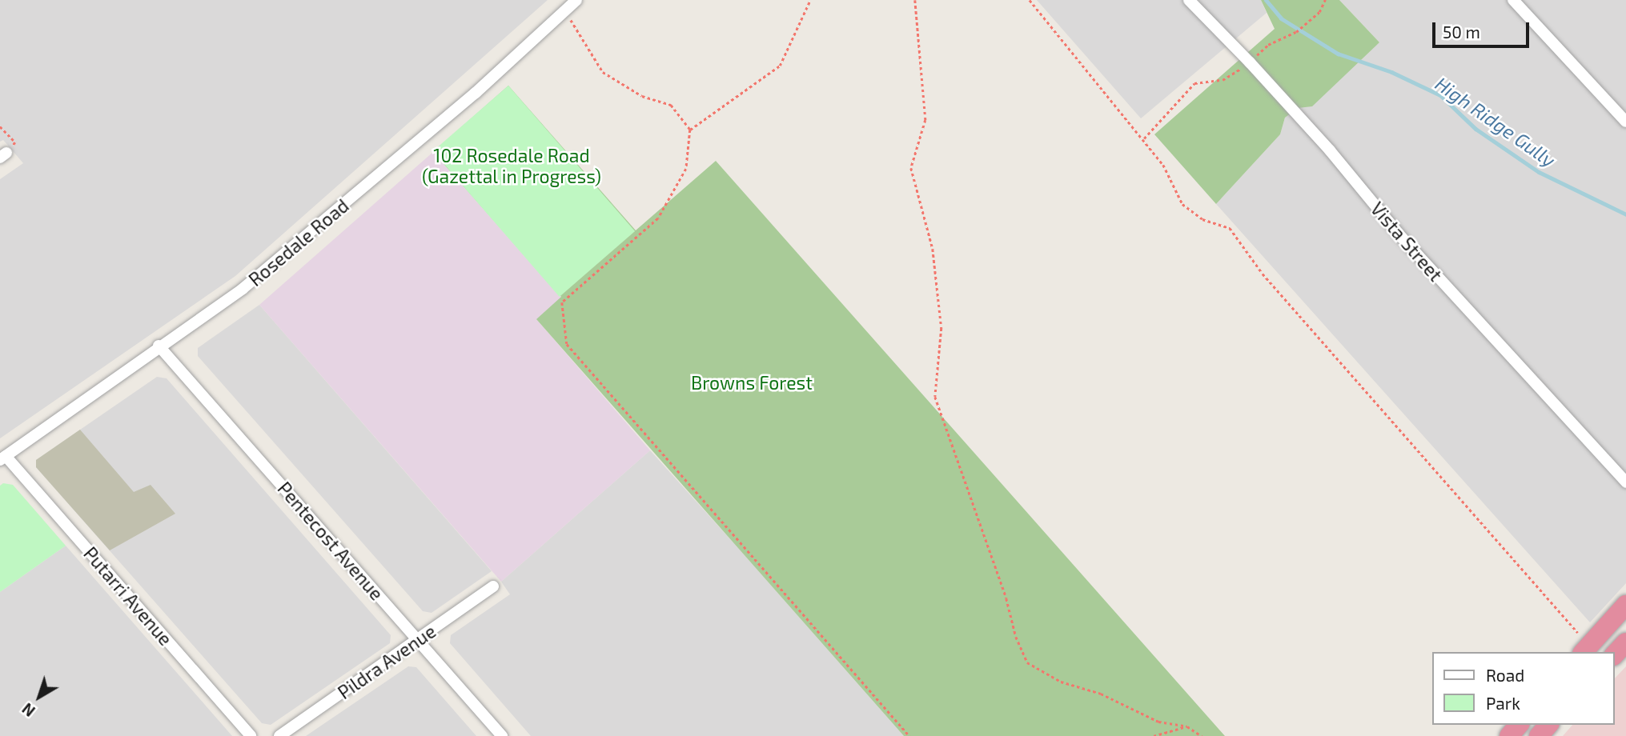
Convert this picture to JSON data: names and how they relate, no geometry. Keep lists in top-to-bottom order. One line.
{"streets":{"street":["Vista Street","Rosedale Road","Pentecost Avenue","Putarri Avenue","Pildra Avenue"]},"crossings":[["Rosedale Road","Pentecost Avenue"],["Rosedale Road","Putarri Avenue"],["Pentecost Avenue","Pildra Avenue"]],"water":["High Ridge Gully"],"parks":["102 Rosedale Road (Gazettal in Progress)","Browns Forest"],"legend":["Road","Park"],"scale_bar":"50 m","north":"bottom left"}
